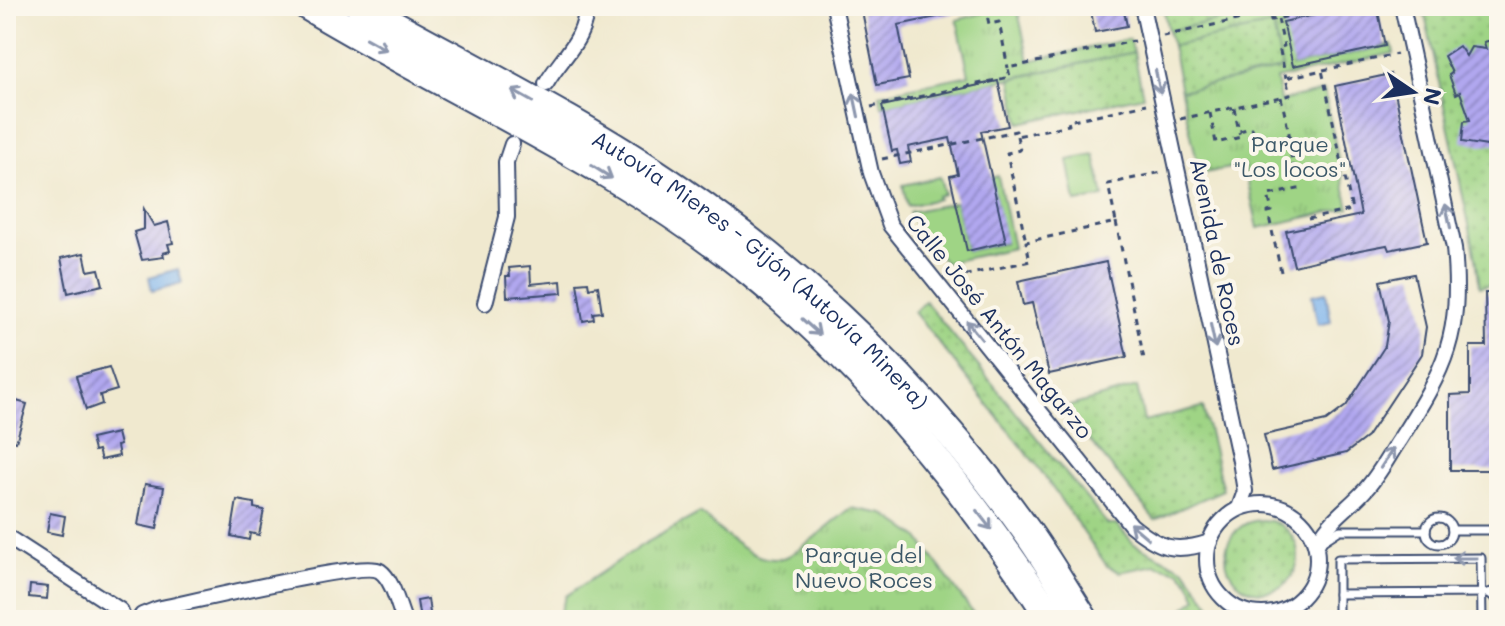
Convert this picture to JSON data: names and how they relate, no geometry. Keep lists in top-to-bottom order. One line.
{"streets":{"highway":["Autovía Mieres - Gijón (Autovía Minera)"],"street":["Avenida de Roces","Calle José Antón Magarzo"]},"crossings":[["Avenida de Roces","Calle José Antón Magarzo"]],"one_way":["Avenida de Roces","Calle José Antón Magarzo"],"parks":["Parque \"Los locos\"","Parque del Nuevo Roces"],"north":"right"}
